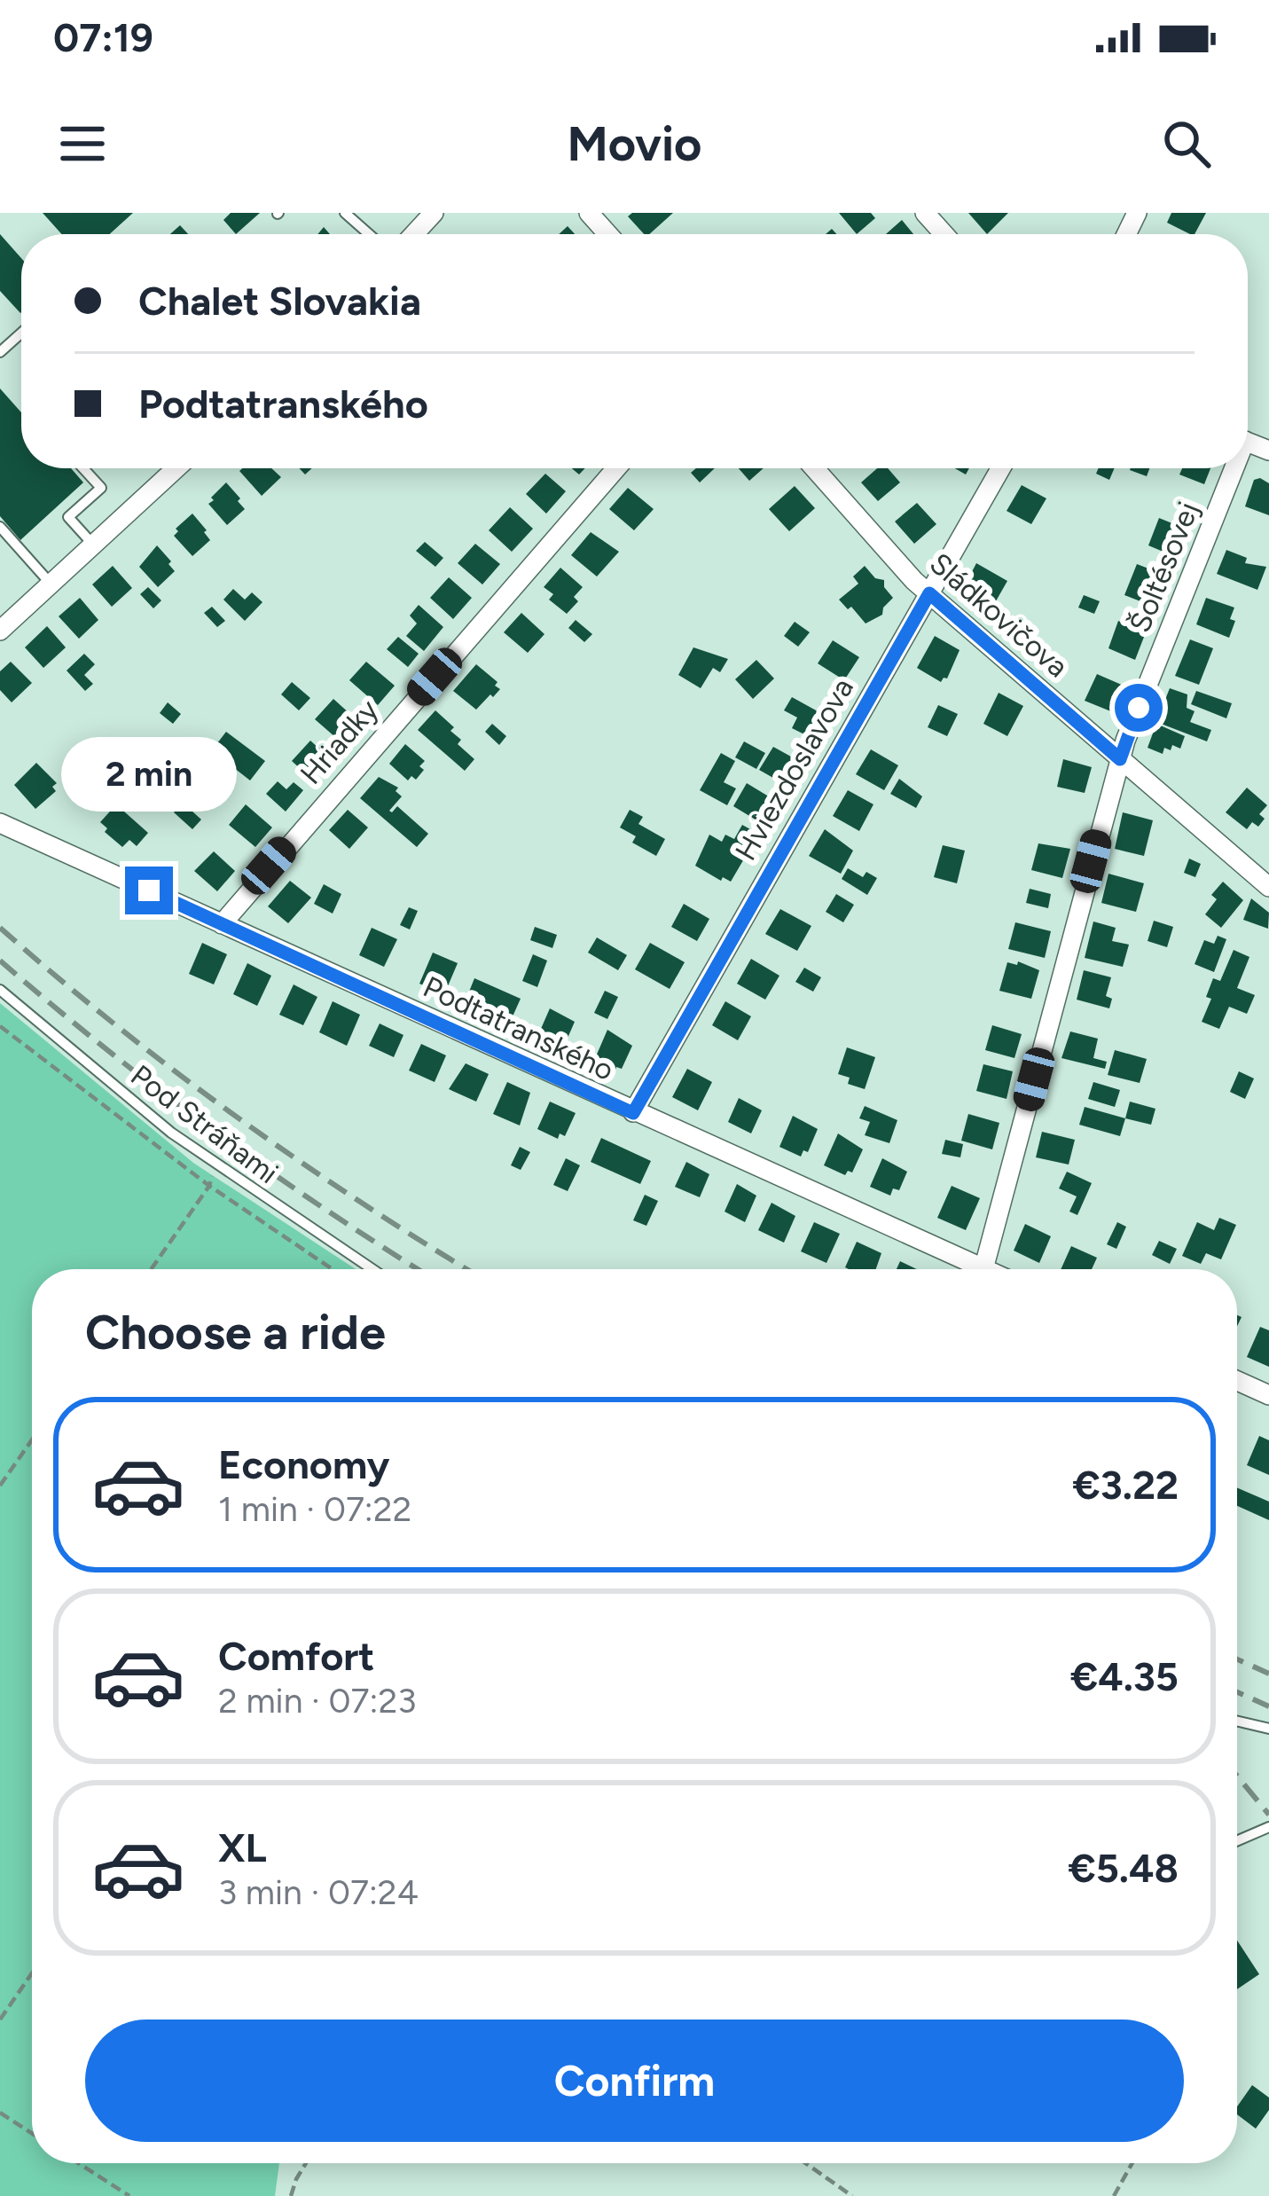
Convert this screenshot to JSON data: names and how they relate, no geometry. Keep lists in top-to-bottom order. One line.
{"streets":{"street":["Šoltésovej","Sládkovičova","Hriadky","Hviezdoslavova","Podtatranského"],"lane":["Pod Stráňami"]},"crossings":[["Šoltésovej","Sládkovičova"],["Šoltésovej","Podtatranského"],["Sládkovičova","Hviezdoslavova"],["Hriadky","Podtatranského"],["Hviezdoslavova","Podtatranského"]],"page":{"status":"07:19","header":"Movio","banner":["Chalet Slovakia","Podtatranského"],"bubble":"2 min","heading":"Choose a ride","list":[{"name":"Economy","note":"1 min · 07:22","value":"€3.22"},{"name":"Comfort","note":"2 min · 07:23","value":"€4.35"},{"name":"XL","note":"3 min · 07:24","value":"€5.48"}],"buttons":"Confirm"}}
